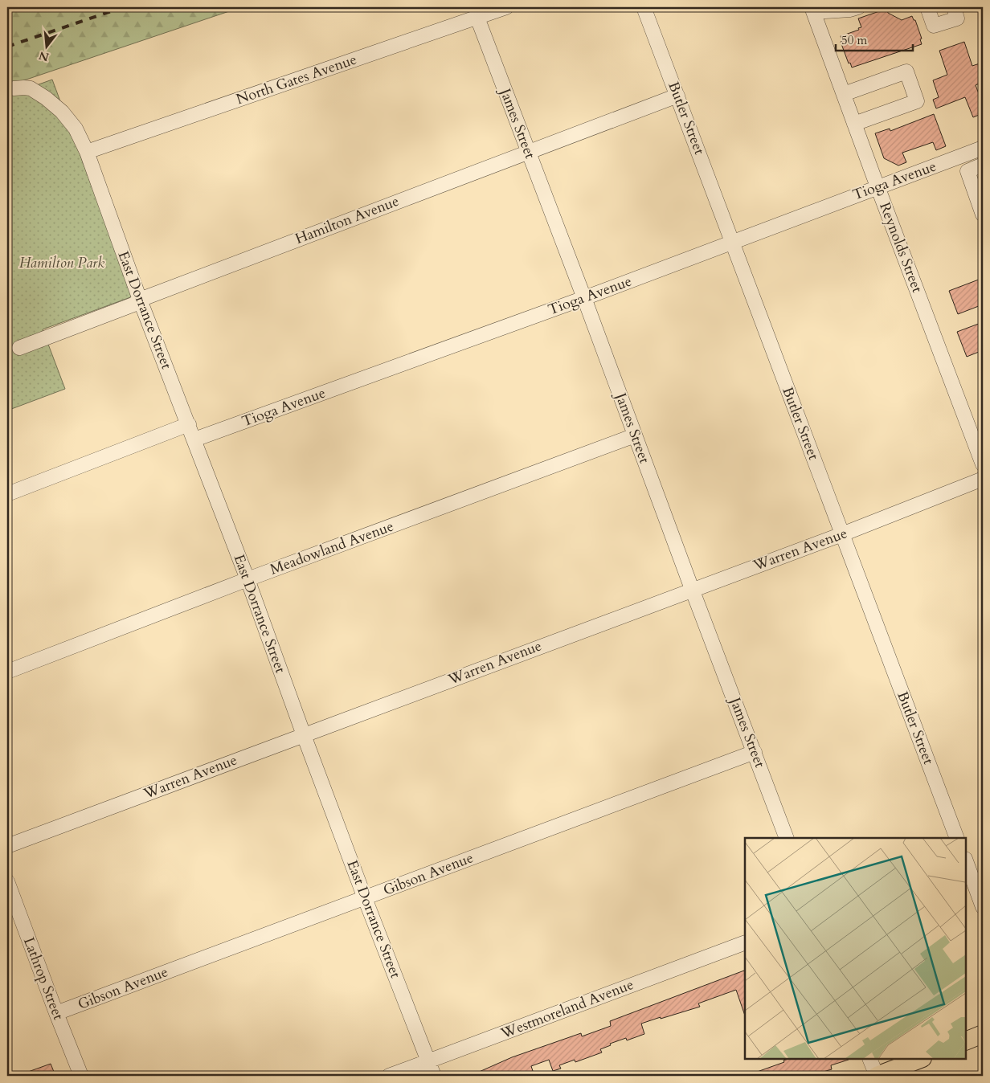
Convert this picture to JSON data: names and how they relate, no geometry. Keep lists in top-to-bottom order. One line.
{"streets":{"street":["North Gates Avenue","Butler Street","James Street","Tioga Avenue","Hamilton Avenue","Reynolds Street","East Dorrance Street","Meadowland Avenue","Warren Avenue","Gibson Avenue","Lathrop Street","Westmoreland Avenue"]},"crossings":[["North Gates Avenue","James Street"],["North Gates Avenue","East Dorrance Street"],["Butler Street","Tioga Avenue"],["Butler Street","Hamilton Avenue"],["Butler Street","Warren Avenue"],["James Street","Tioga Avenue"],["James Street","Hamilton Avenue"],["James Street","Meadowland Avenue"],["James Street","Warren Avenue"],["James Street","Gibson Avenue"],["Tioga Avenue","Reynolds Street"],["Tioga Avenue","East Dorrance Street"],["Hamilton Avenue","East Dorrance Street"],["East Dorrance Street","Meadowland Avenue"],["East Dorrance Street","Warren Avenue"],["East Dorrance Street","Gibson Avenue"],["East Dorrance Street","Westmoreland Avenue"],["Gibson Avenue","Lathrop Street"]],"parks":["Hamilton Park"],"scale_bar":"50 m","north":"bottom"}
